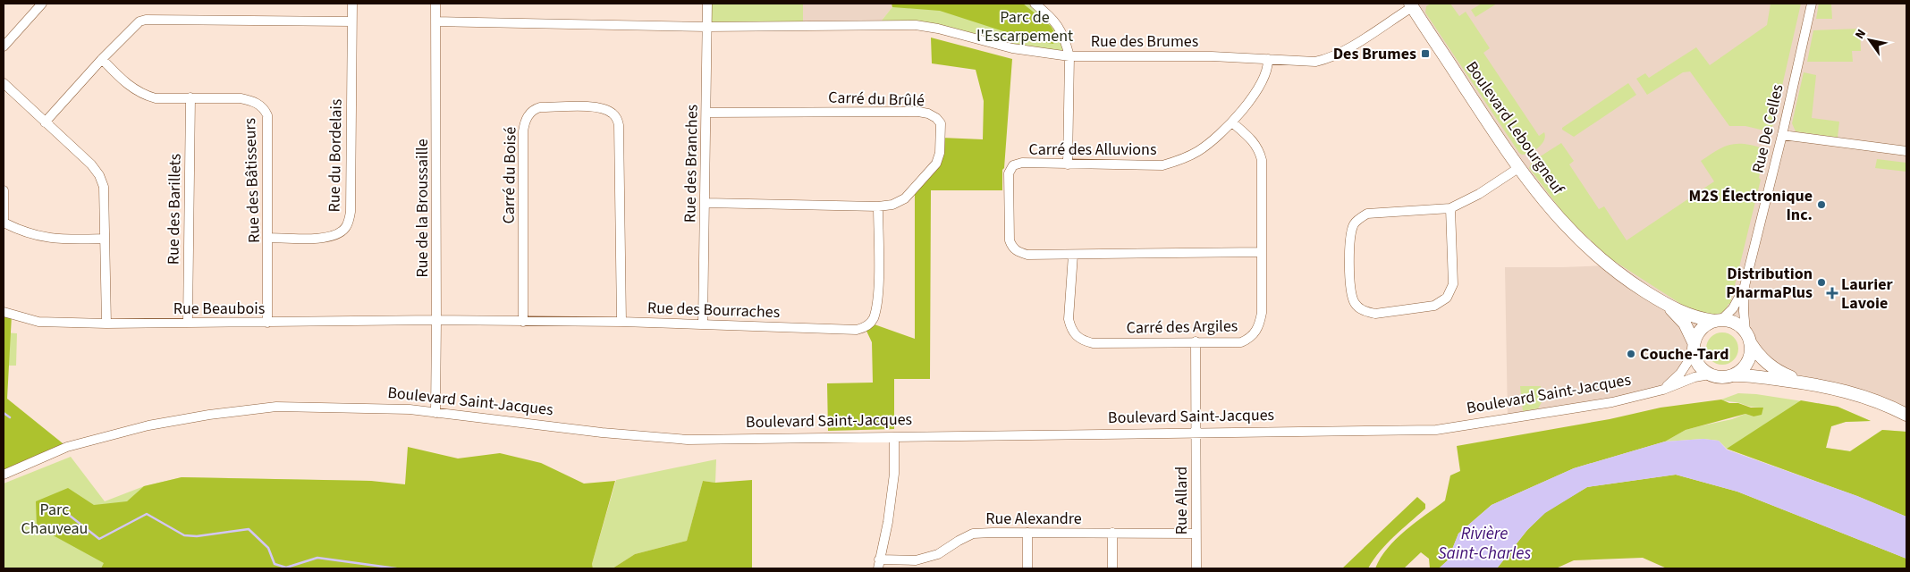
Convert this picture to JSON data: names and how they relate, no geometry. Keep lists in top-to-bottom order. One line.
{"streets":{"main road":["Boulevard Lebourgneuf"],"street":["Rue des Brumes","Carré du Brûlé","Rue De Celles","Carré des Alluvions","Rue du Bordelais","Rue des Branches","Carré du Boisé","Rue des Bâtisseurs","Rue de la Broussaille","Rue des Barillets","Rue Beaubois","Rue des Bourraches","Carré des Argiles","Boulevard Saint-Jacques","Rue Allard","Rue Alexandre"]},"crossings":[["Rue des Brumes","Boulevard Lebourgneuf"],["Rue des Brumes","Carré des Alluvions"],["Rue des Brumes","Rue des Branches"],["Rue des Brumes","Rue de la Broussaille"],["Carré du Brûlé","Rue des Branches"],["Carré du Brûlé","Rue des Bourraches"],["Boulevard Lebourgneuf","Rue De Celles"],["Boulevard Lebourgneuf","Boulevard Saint-Jacques"],["Rue De Celles","Boulevard Saint-Jacques"],["Carré des Alluvions","Carré des Argiles"],["Rue du Bordelais","Rue des Bâtisseurs"],["Rue des Branches","Rue des Bourraches"],["Carré du Boisé","Rue des Bourraches"],["Rue des Bâtisseurs","Rue des Barillets"],["Rue des Bâtisseurs","Rue Beaubois"],["Rue de la Broussaille","Rue Beaubois"],["Rue de la Broussaille","Rue des Bourraches"],["Rue de la Broussaille","Boulevard Saint-Jacques"],["Rue des Barillets","Rue Beaubois"],["Rue Beaubois","Rue des Bourraches"],["Carré des Argiles","Rue Allard"],["Boulevard Saint-Jacques","Rue Allard"],["Rue Allard","Rue Alexandre"]],"water":["Rivière Saint-Charles"],"parks":["Parc de l'Escarpement","Parc Chauveau"],"places":{"transit":["Des Brumes"],"other":["M2S Électronique Inc.","Distribution PharmaPlus","Couche-Tard"],"health":["Laurier Lavoie"]},"north":"top left"}
